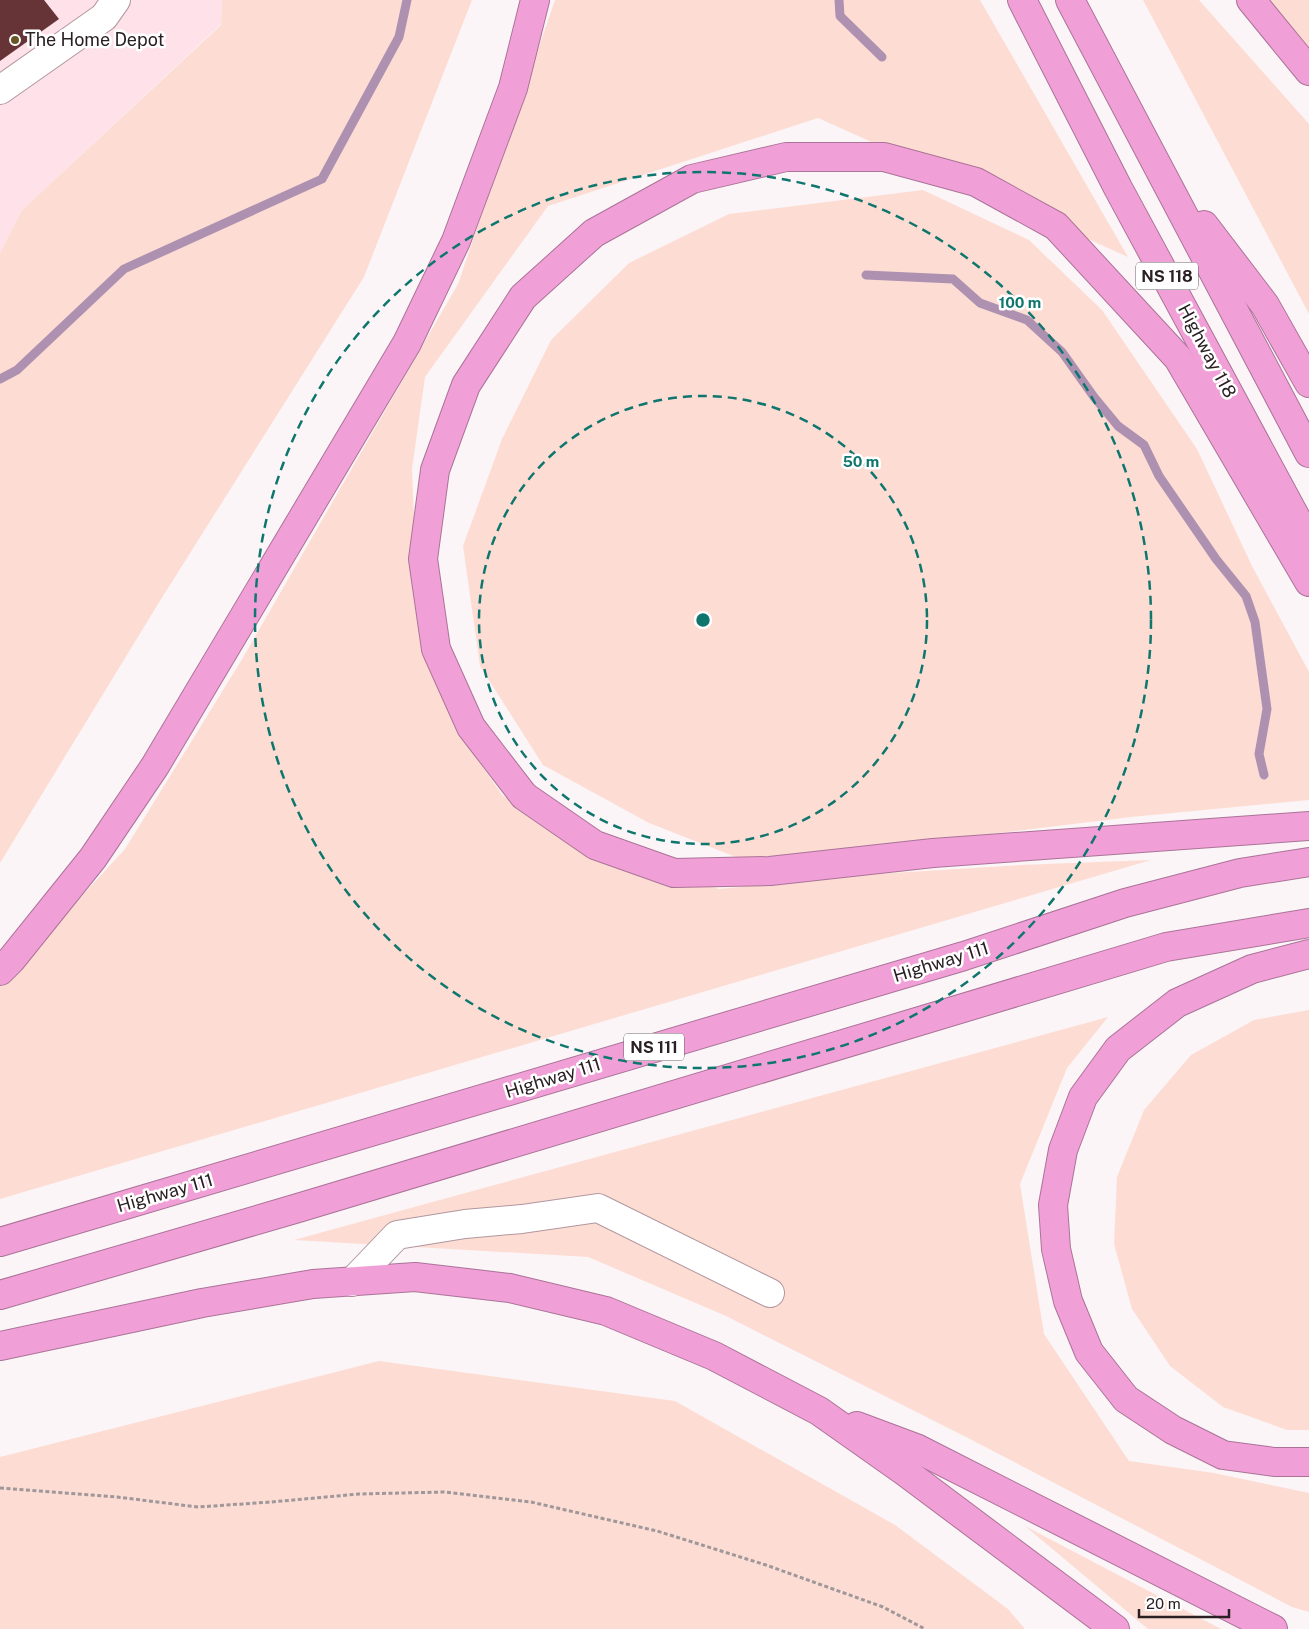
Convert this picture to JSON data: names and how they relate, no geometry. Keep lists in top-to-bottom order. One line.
{"streets":{"highway":["NS 118","Highway 118","Highway 111","NS 111"]},"places":["The Home Depot"],"scale_bar":"20 m","rings":["100 m","50 m"]}
